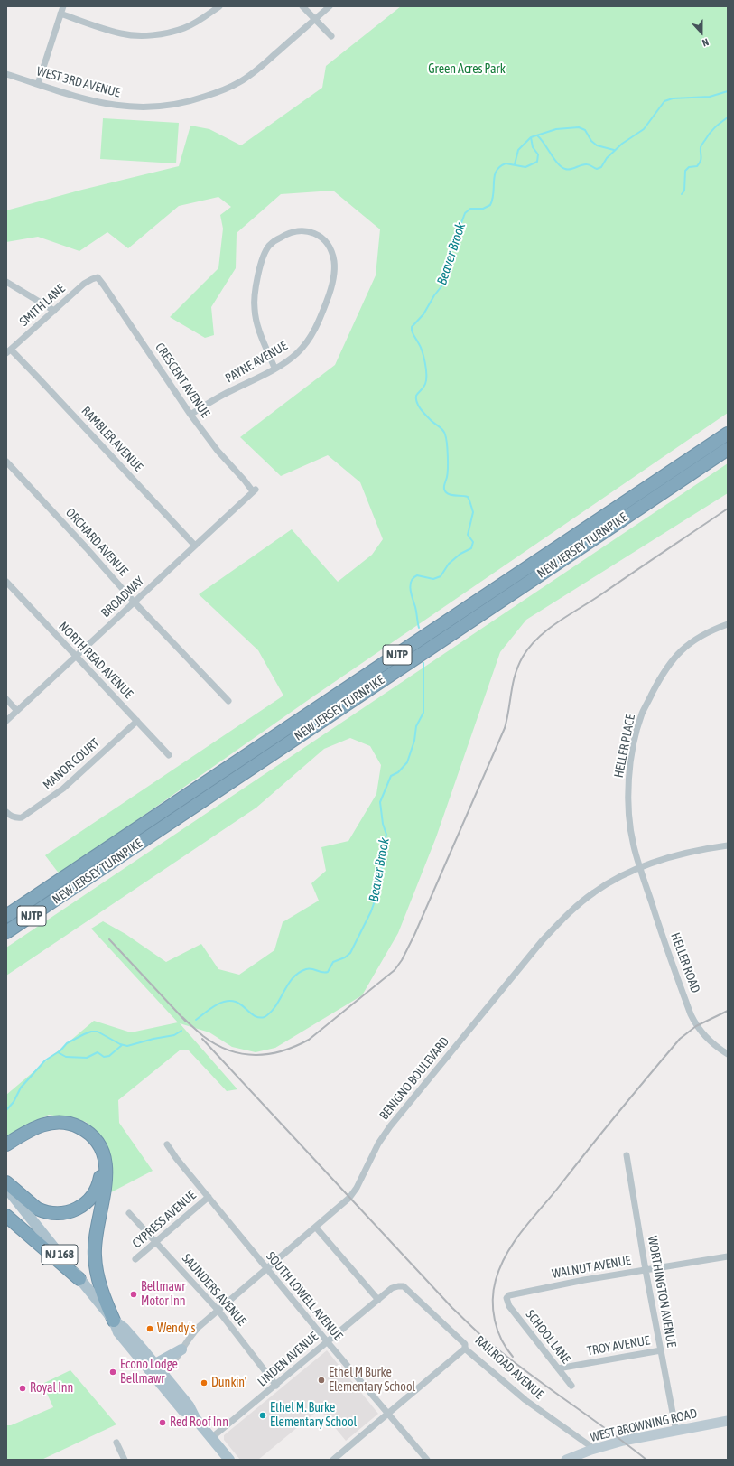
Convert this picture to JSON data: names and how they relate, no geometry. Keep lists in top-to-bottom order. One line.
{"streets":{"highway":["NEW JERSEY TURNPIKE","NJTP"],"main road":["NJ 168","WEST BROWNING ROAD"],"street":["WEST 3RD AVENUE","SMITH LANE","PAYNE AVENUE","CRESCENT AVENUE","RAMBLER AVENUE","ORCHARD AVENUE","BROADWAY","NORTH READ AVENUE","HELLER PLACE","MANOR COURT","HELLER ROAD","BENIGNO BOULEVARD","CYPRESS AVENUE","WALNUT AVENUE","SAUNDERS AVENUE","WORTHINGTON AVENUE","SOUTH LOWELL AVENUE","SCHOOL LANE","TROY AVENUE","LINDEN AVENUE","RAILROAD AVENUE"]},"crossings":[["SMITH LANE","CRESCENT AVENUE"],["SMITH LANE","RAMBLER AVENUE"],["PAYNE AVENUE","CRESCENT AVENUE"],["CRESCENT AVENUE","BROADWAY"],["RAMBLER AVENUE","BROADWAY"],["ORCHARD AVENUE","BROADWAY"],["BROADWAY","NORTH READ AVENUE"],["NORTH READ AVENUE","MANOR COURT"],["HELLER PLACE","HELLER ROAD"],["HELLER PLACE","BENIGNO BOULEVARD"],["HELLER ROAD","BENIGNO BOULEVARD"],["BENIGNO BOULEVARD","NJ 168"],["BENIGNO BOULEVARD","SAUNDERS AVENUE"],["BENIGNO BOULEVARD","SOUTH LOWELL AVENUE"],["CYPRESS AVENUE","SAUNDERS AVENUE"],["CYPRESS AVENUE","SOUTH LOWELL AVENUE"],["NJ 168","LINDEN AVENUE"],["WALNUT AVENUE","WORTHINGTON AVENUE"],["WALNUT AVENUE","SCHOOL LANE"],["SAUNDERS AVENUE","LINDEN AVENUE"],["WORTHINGTON AVENUE","TROY AVENUE"],["WORTHINGTON AVENUE","WEST BROWNING ROAD"],["SOUTH LOWELL AVENUE","LINDEN AVENUE"],["SCHOOL LANE","TROY AVENUE"],["LINDEN AVENUE","RAILROAD AVENUE"],["RAILROAD AVENUE","WEST BROWNING ROAD"]],"water":["Beaver Brook"],"parks":["Green Acres Park"],"places":["Bellmawr Motor Inn","Wendy's","Econo Lodge Bellmawr","Ethel M Burke Elementary School","Dunkin'","Royal Inn","Ethel M. Burke Elementary School","Red Roof Inn"],"north":"bottom"}
